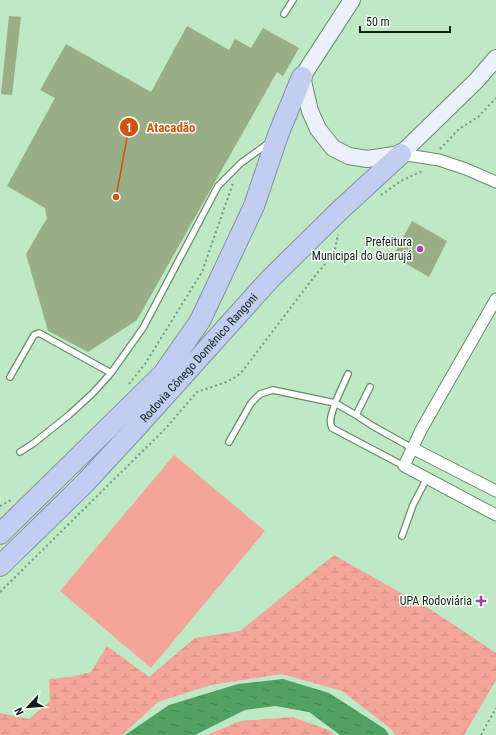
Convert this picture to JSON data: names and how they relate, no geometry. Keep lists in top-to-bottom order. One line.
{"streets":{"highway":["Rodovia Cônego Domênico Rangoni"]},"places":{"other":["Atacadão","Prefeitura Municipal do Guarujá"],"health":["UPA Rodoviária"]},"scale_bar":"50 m","north":"bottom left"}
